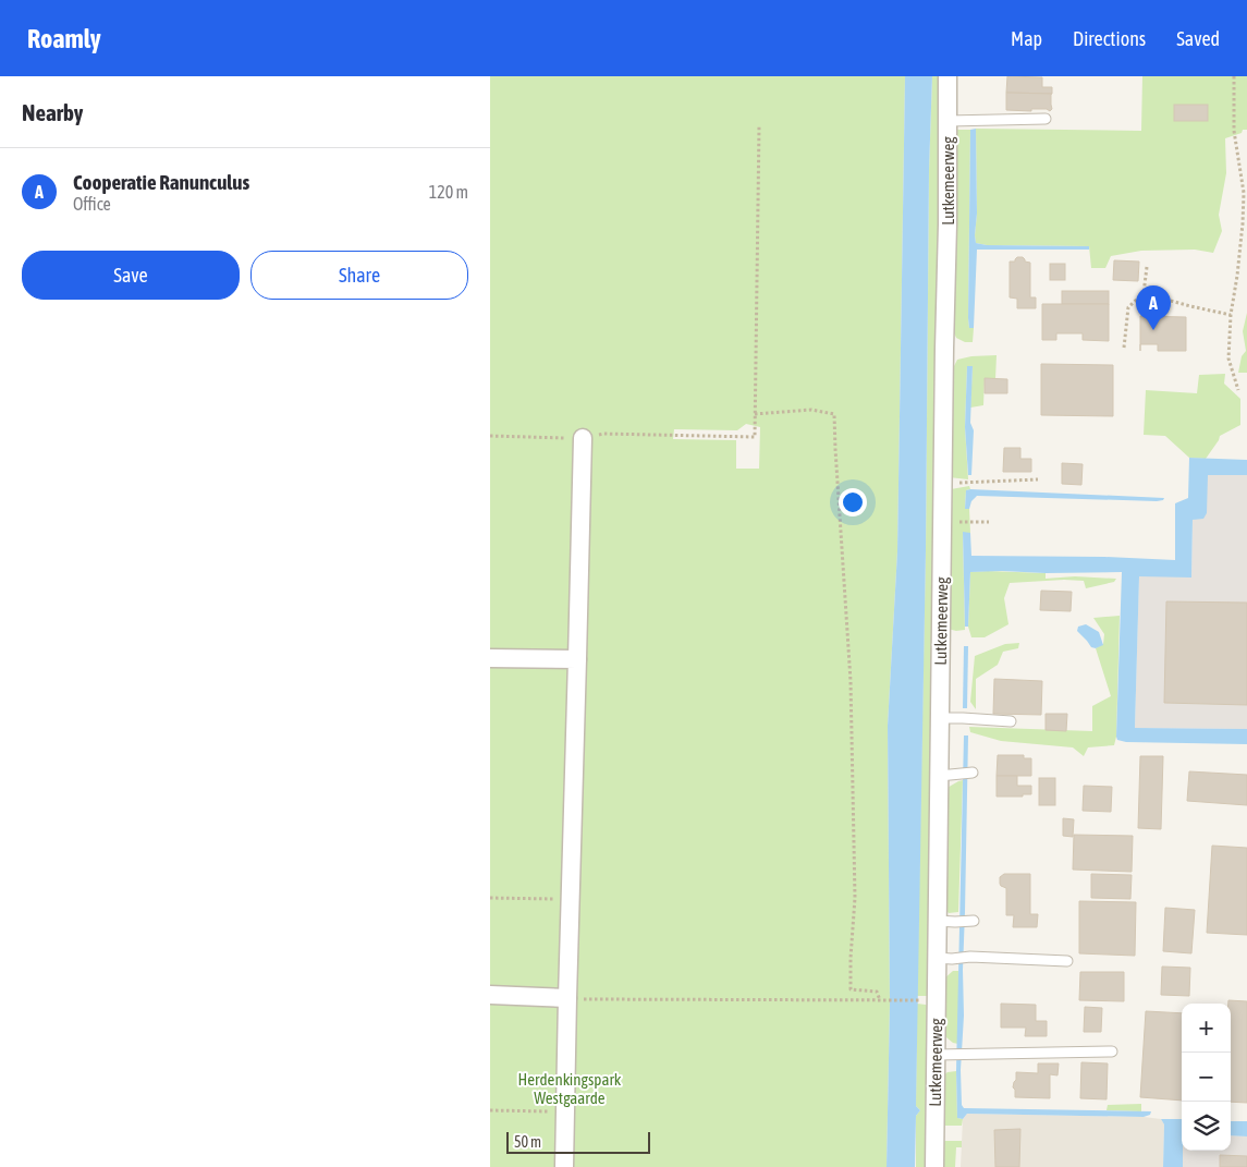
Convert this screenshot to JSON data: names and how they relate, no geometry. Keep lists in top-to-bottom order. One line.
{"streets":{"street":["Lutkemeerweg"]},"parks":["Herdenkingspark Westgaarde"],"scale_bar":"50 m","page":{"header":"Roamly","nav":["Map","Directions","Saved"],"heading":"Nearby","list":[{"mark":"A","name":"Cooperatie Ranunculus","note":"Office","value":"120 m"}],"buttons":["Save","Share"],"pins":"A","map_buttons":["+","−"],"scale":"50 m"}}
